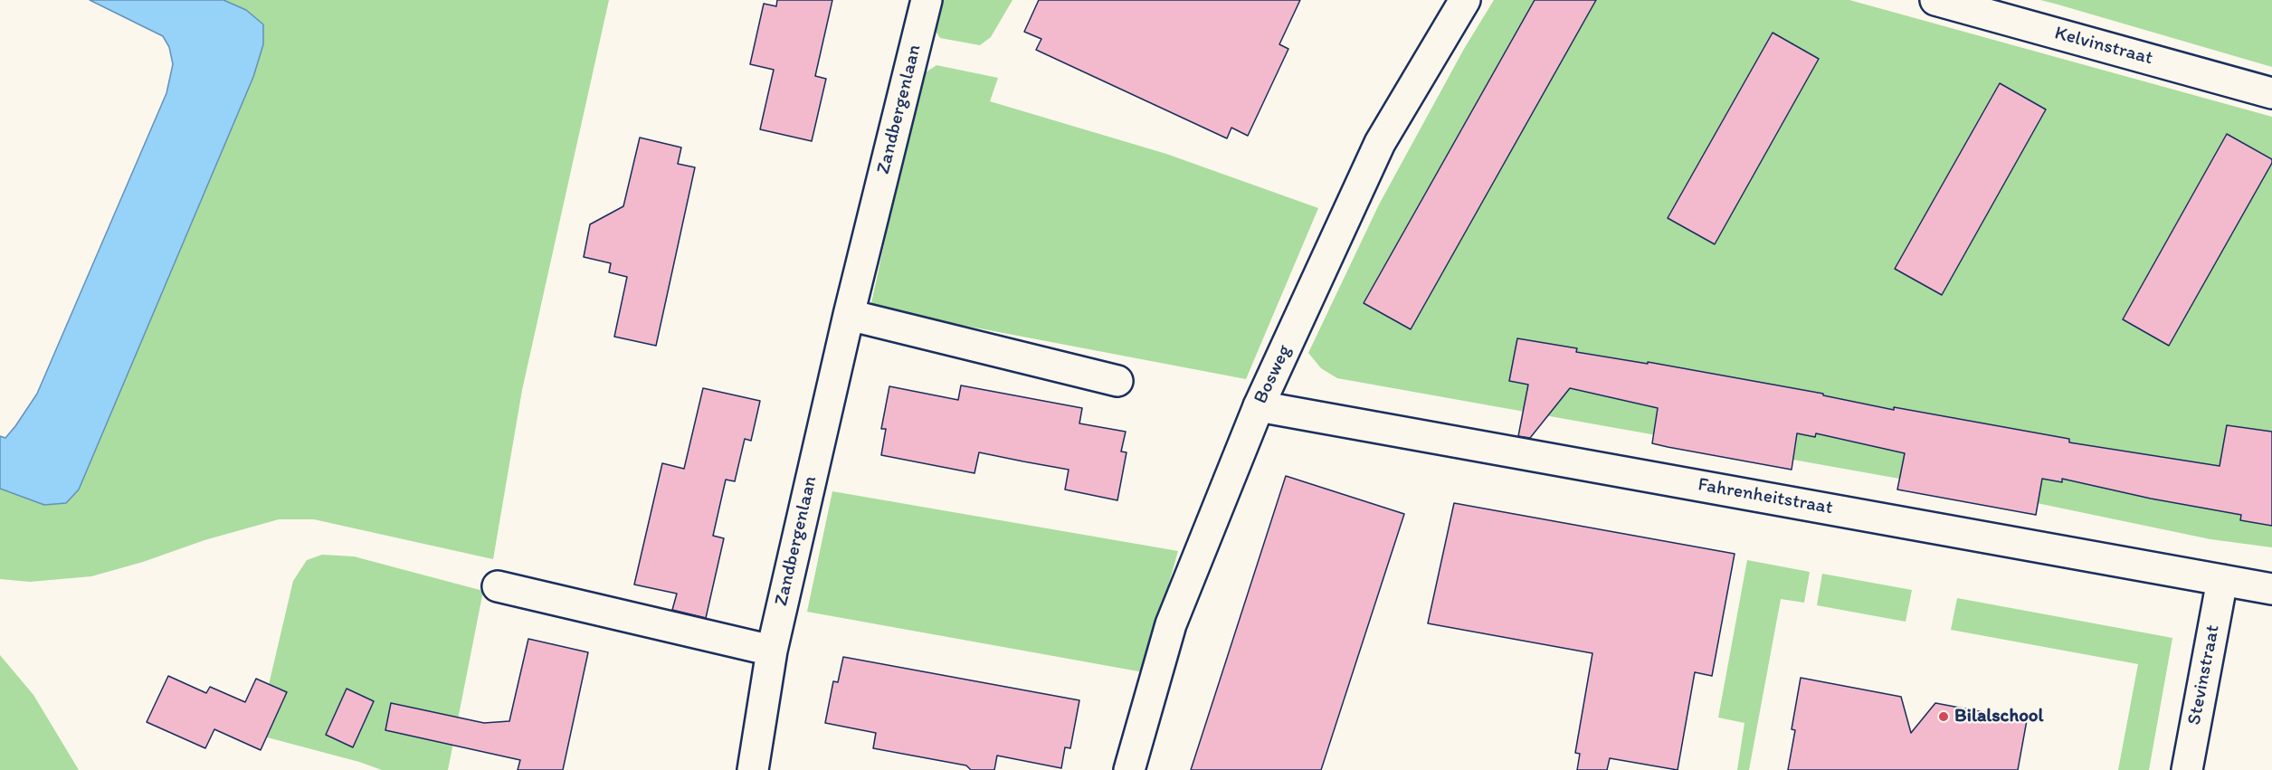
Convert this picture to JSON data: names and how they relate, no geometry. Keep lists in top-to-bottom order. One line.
{"streets":{"street":["Kelvinstraat","Zandbergenlaan","Bosweg","Fahrenheitstraat","Stevinstraat"]},"crossings":[["Bosweg","Fahrenheitstraat"],["Fahrenheitstraat","Stevinstraat"]],"places":["Bilalschool"]}
